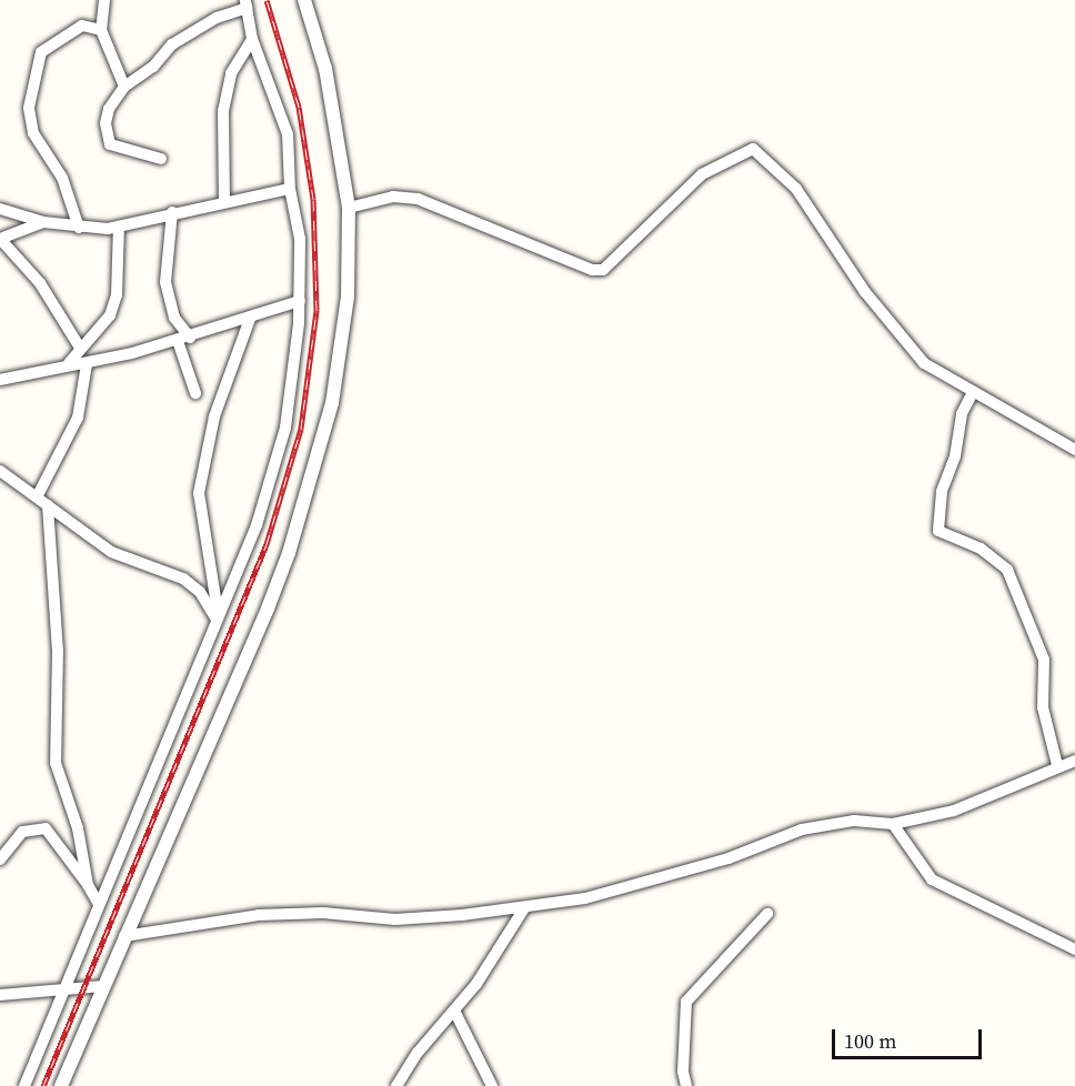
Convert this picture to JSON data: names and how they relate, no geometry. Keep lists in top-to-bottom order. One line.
{"scale_bar":"100 m"}
